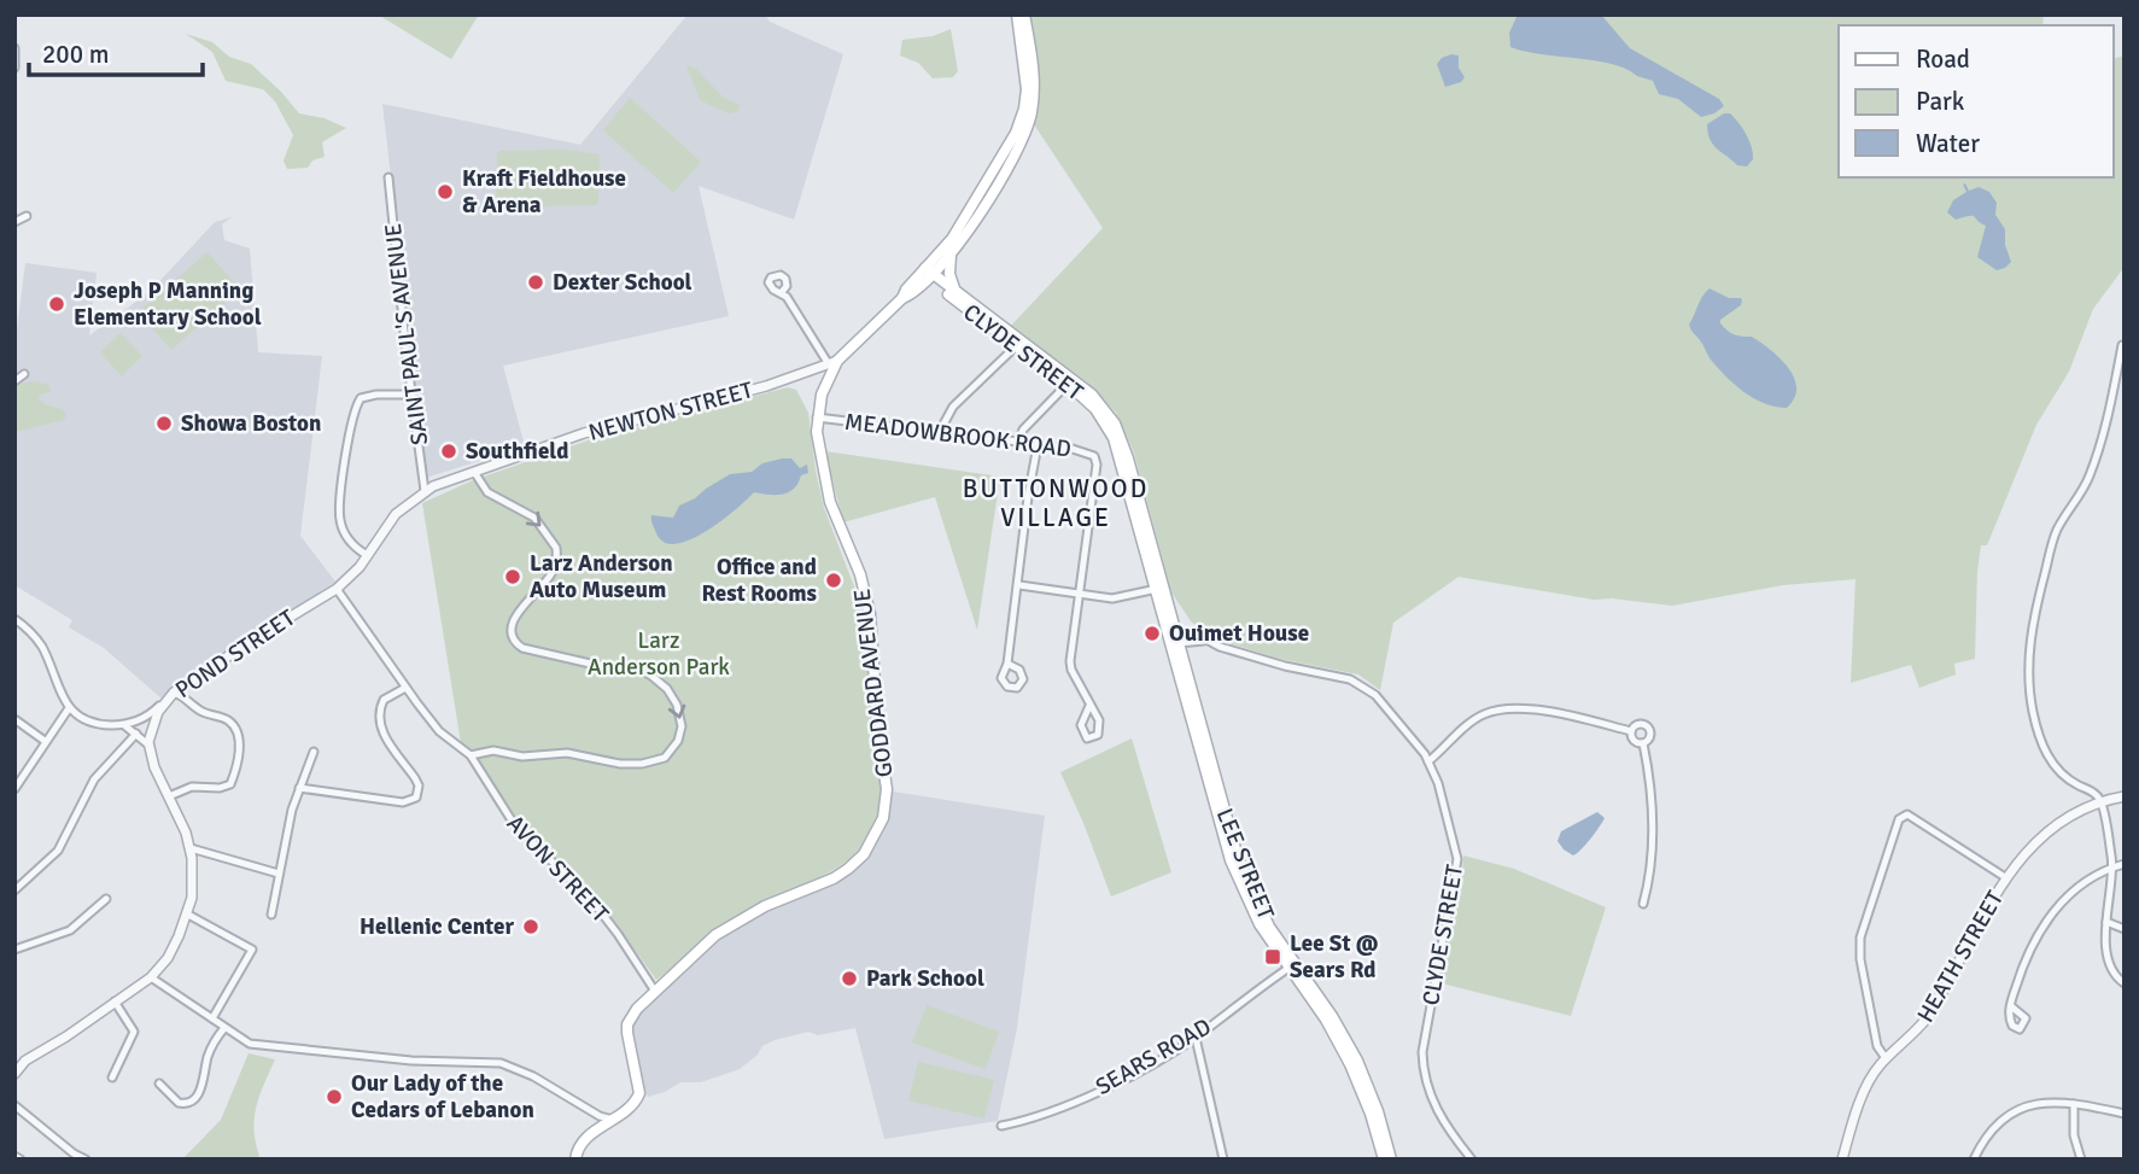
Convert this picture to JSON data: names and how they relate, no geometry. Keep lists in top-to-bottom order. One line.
{"streets":{"main road":["CLYDE STREET","NEWTON STREET","GODDARD AVENUE","LEE STREET"],"street":["SAINT PAUL'S AVENUE","MEADOWBROOK ROAD","POND STREET","AVON STREET","HEATH STREET","SEARS ROAD"]},"crossings":[["SAINT PAUL'S AVENUE","NEWTON STREET"],["SAINT PAUL'S AVENUE","POND STREET"],["CLYDE STREET","NEWTON STREET"],["CLYDE STREET","LEE STREET"],["NEWTON STREET","POND STREET"],["NEWTON STREET","GODDARD AVENUE"],["MEADOWBROOK ROAD","GODDARD AVENUE"],["POND STREET","AVON STREET"],["GODDARD AVENUE","AVON STREET"],["LEE STREET","SEARS ROAD"]],"districts":["BUTTONWOOD VILLAGE"],"parks":["Larz Anderson Park"],"places":{"other":["Kraft Fieldhouse & Arena","Dexter School","Joseph P Manning Elementary School","Showa Boston","Southfield","Larz Anderson Auto Museum","Office and Rest Rooms","Ouimet House","Hellenic Center","Park School","Our Lady of the Cedars of Lebanon"],"transit":["Lee St @ Sears Rd"]},"legend":["Road","Park","Water"],"scale_bar":"200 m"}
